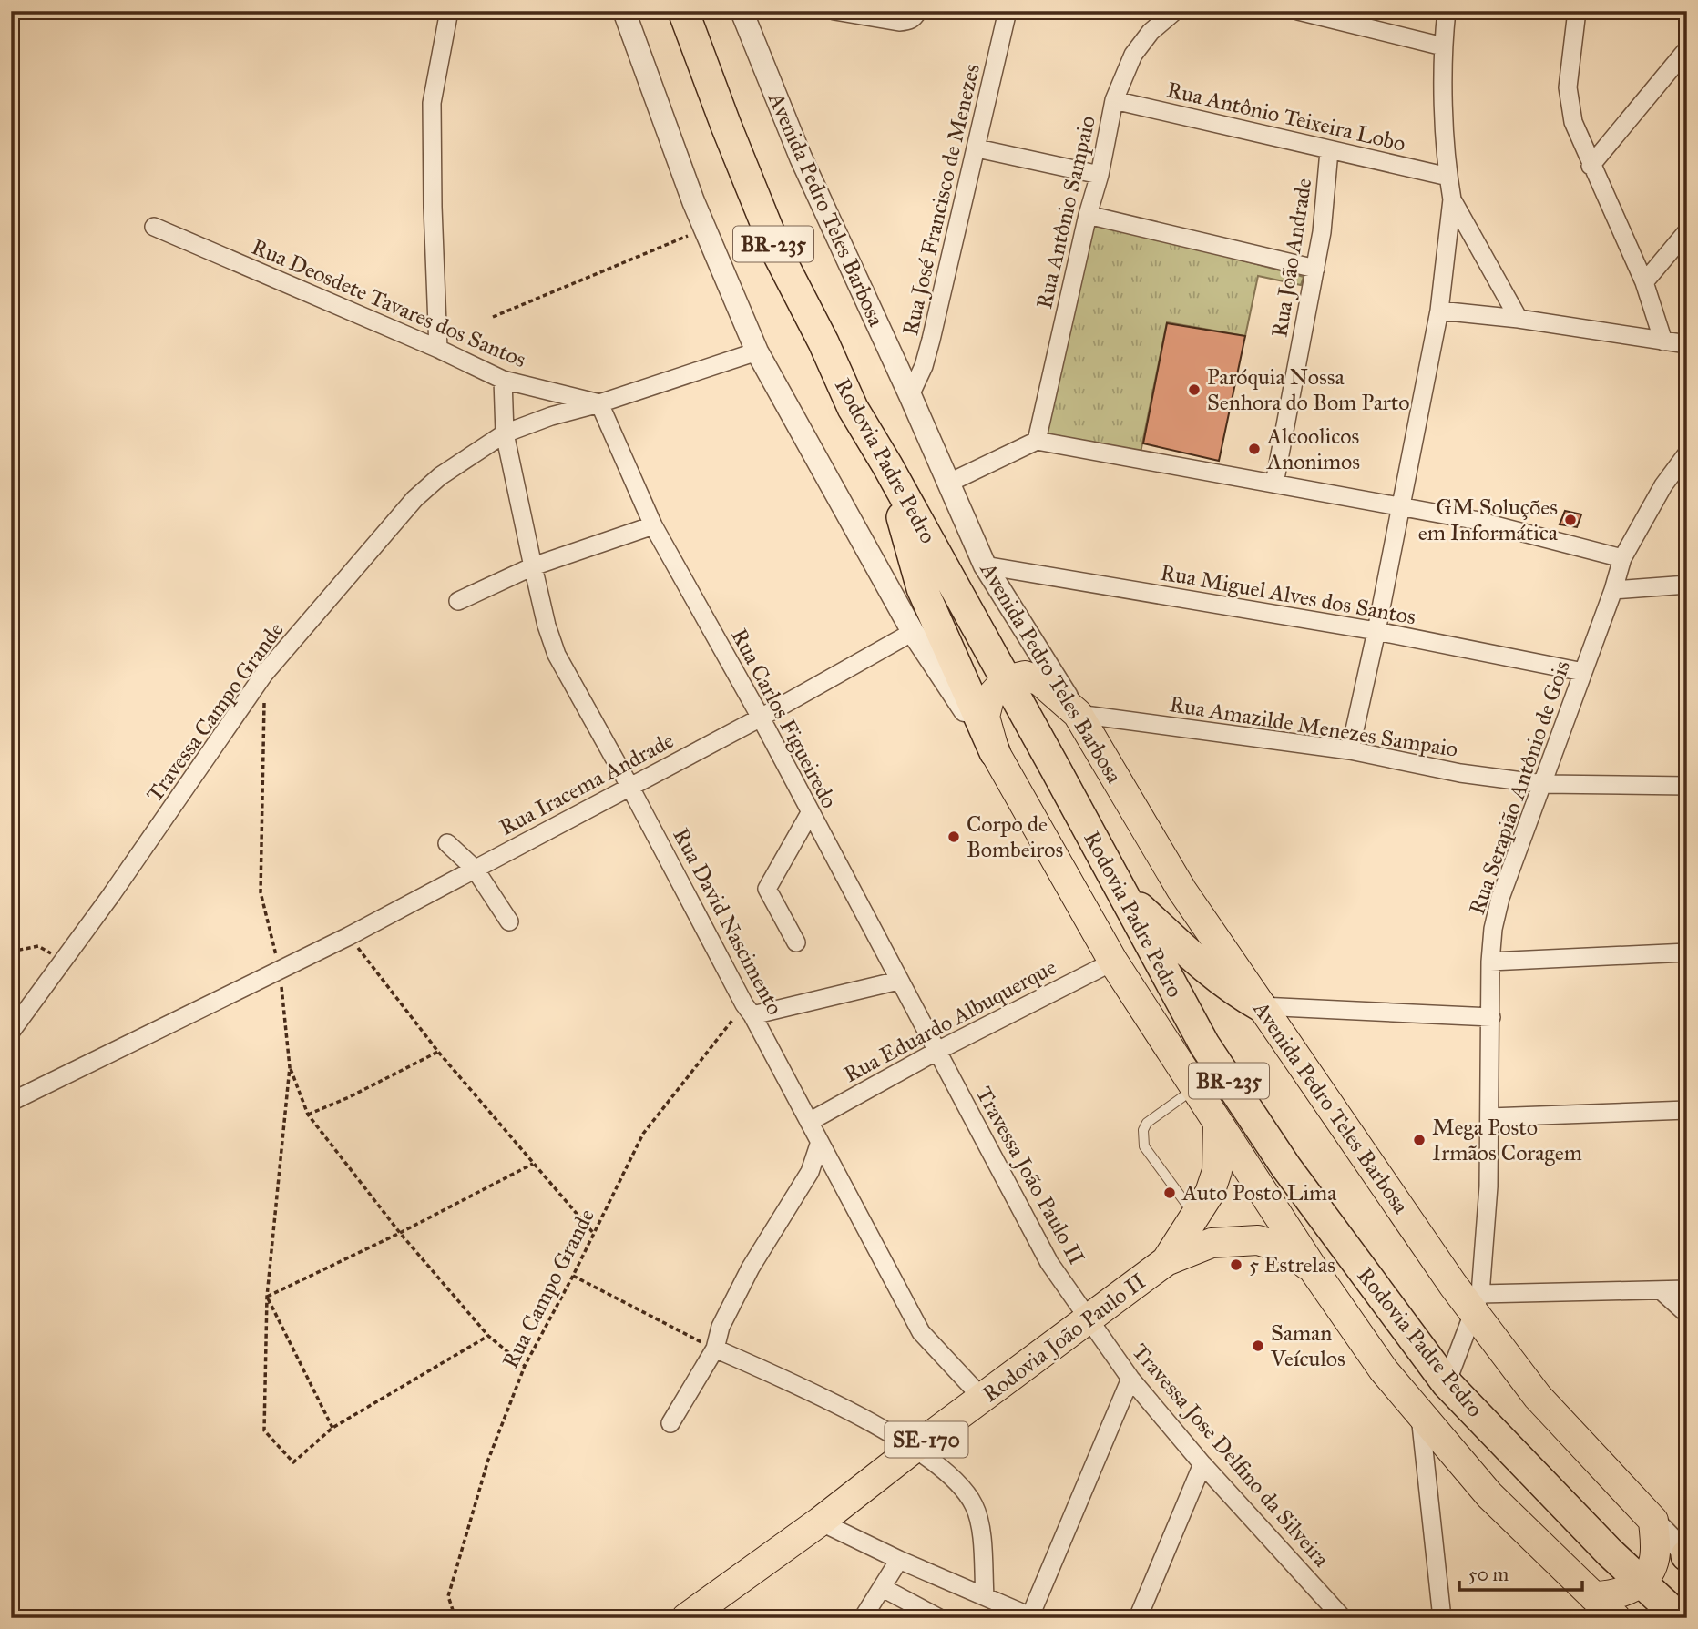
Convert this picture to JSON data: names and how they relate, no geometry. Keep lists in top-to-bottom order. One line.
{"streets":{"highway":["BR-235","Rodovia Padre Pedro"],"main road":["Avenida Pedro Teles Barbosa","Rodovia João Paulo II","SE-170"],"street":["Rua Antônio Teixeira Lobo","Rua José Francisco de Menezes","Rua Antônio Sampaio","Rua João Andrade","Rua Deosdete Tavares dos Santos","Rua Miguel Alves dos Santos","Travessa Campo Grande","Rua Carlos Figueiredo","Rua Amazilde Menezes Sampaio","Rua Iracema Andrade","Rua Serapião Antônio de Gois","Rua David Nascimento","Rua Eduardo Albuquerque","Travessa João Paulo II","Travessa Jose Delfino da Silveira"],"path":["Rua Campo Grande"]},"crossings":[["Rua Antônio Teixeira Lobo","Rua Antônio Sampaio"],["Rua Antônio Teixeira Lobo","Rua João Andrade"],["Rua José Francisco de Menezes","Avenida Pedro Teles Barbosa"],["Avenida Pedro Teles Barbosa","Rua Miguel Alves dos Santos"],["Avenida Pedro Teles Barbosa","Rua Amazilde Menezes Sampaio"],["Avenida Pedro Teles Barbosa","Rua Serapião Antônio de Gois"],["Rua Deosdete Tavares dos Santos","Travessa Campo Grande"],["Rua Deosdete Tavares dos Santos","Rua Carlos Figueiredo"],["Rodovia Padre Pedro","Rua Serapião Antônio de Gois"],["Rua Miguel Alves dos Santos","Rua Serapião Antônio de Gois"],["Travessa Campo Grande","Rua Carlos Figueiredo"],["Travessa Campo Grande","Rua David Nascimento"],["Rua Carlos Figueiredo","Rua Iracema Andrade"],["Rua Carlos Figueiredo","Rua Eduardo Albuquerque"],["Rua Carlos Figueiredo","Travessa João Paulo II"],["Rua Amazilde Menezes Sampaio","Rua Serapião Antônio de Gois"],["Rua Iracema Andrade","Rua David Nascimento"],["Rua David Nascimento","Rua Eduardo Albuquerque"],["Rua David Nascimento","Rua Campo Grande"],["Rua David Nascimento","Rodovia João Paulo II"],["Rua Eduardo Albuquerque","Travessa João Paulo II"],["Travessa João Paulo II","Rodovia João Paulo II"],["Travessa João Paulo II","Travessa Jose Delfino da Silveira"],["Rodovia João Paulo II","Travessa Jose Delfino da Silveira"]],"places":["Paróquia Nossa Senhora do Bom Parto","Alcoolicos Anonimos","GM Soluções em Informática","Corpo de Bombeiros","Mega Posto Irmãos Coragem","Auto Posto Lima","5 Estrelas","Saman Veículos"],"scale_bar":"50 m"}
